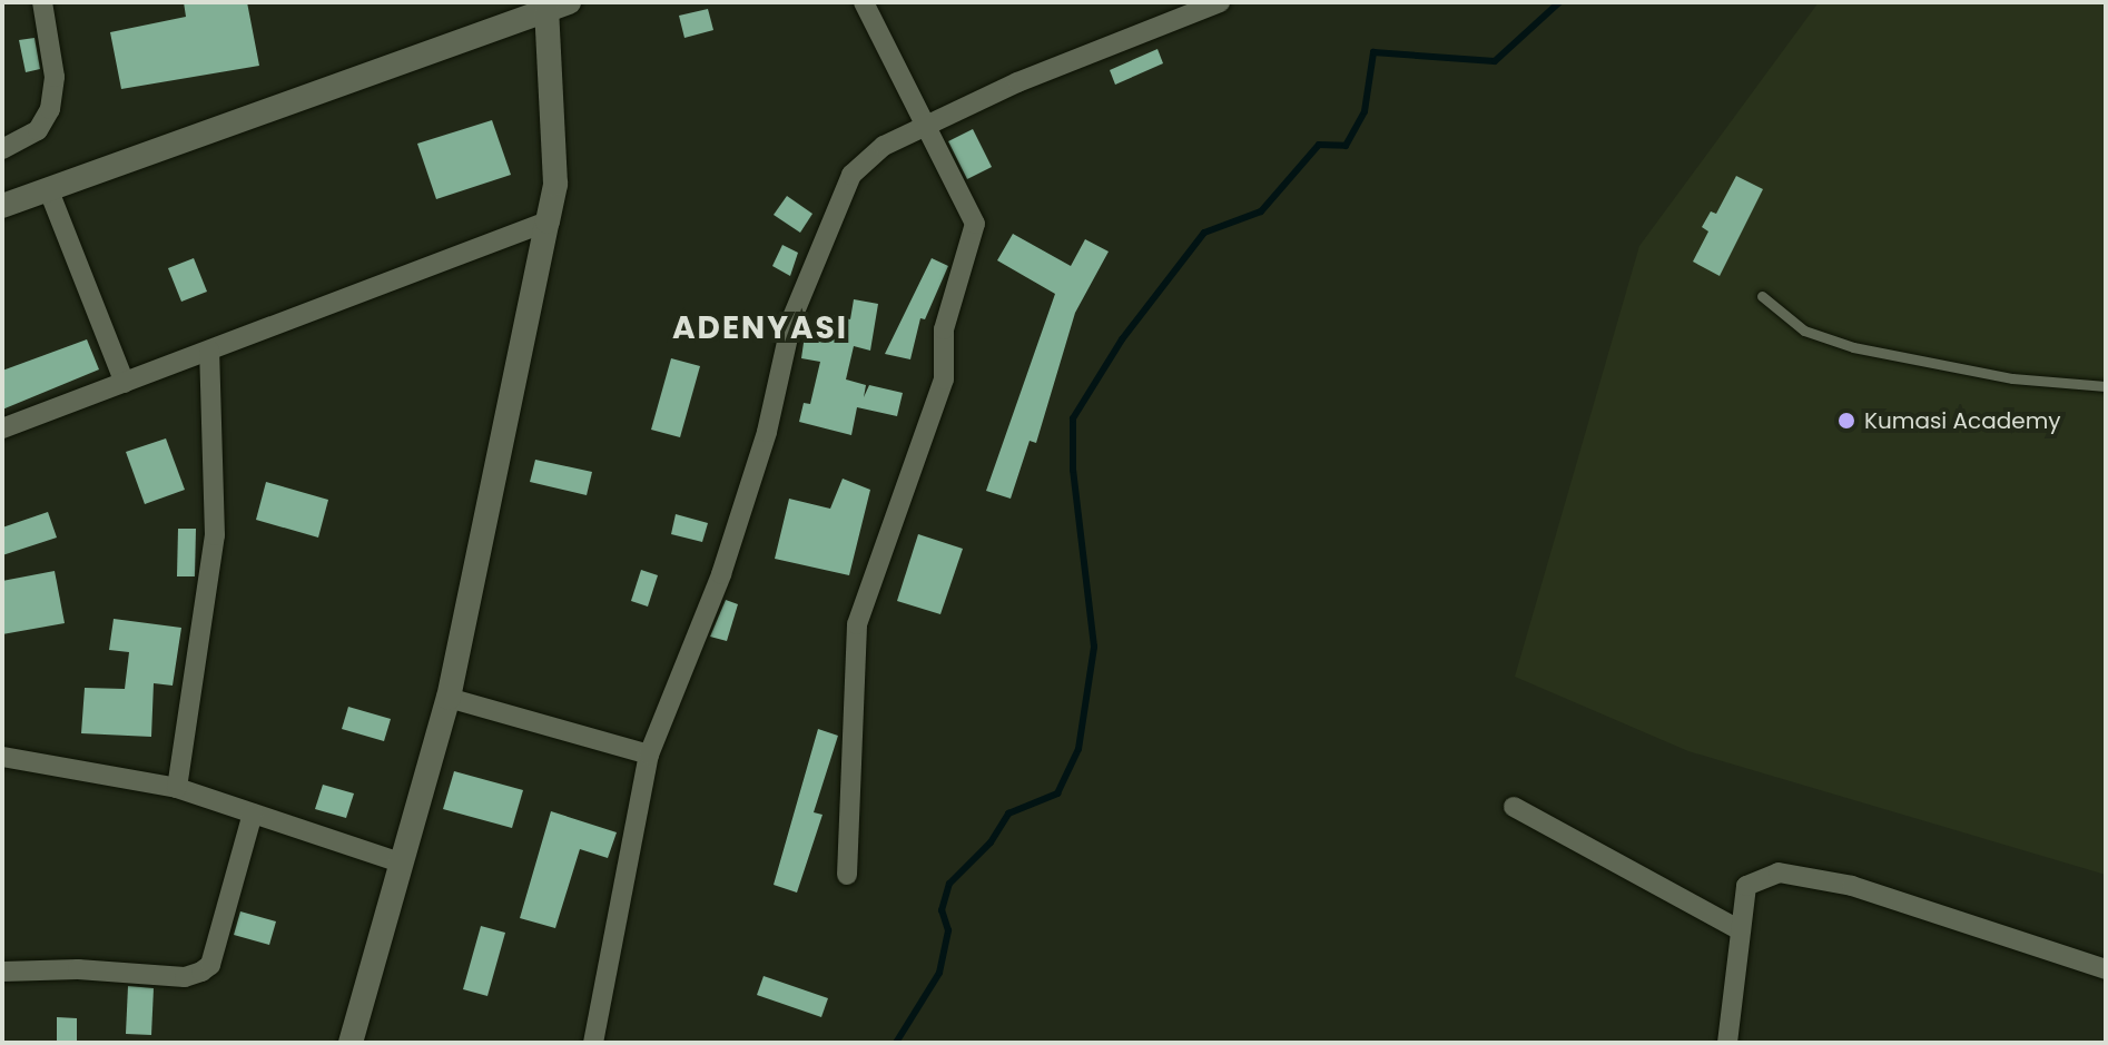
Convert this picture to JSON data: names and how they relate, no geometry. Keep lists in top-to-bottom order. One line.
{"districts":["ADENYASI"],"places":["Kumasi Academy"]}
